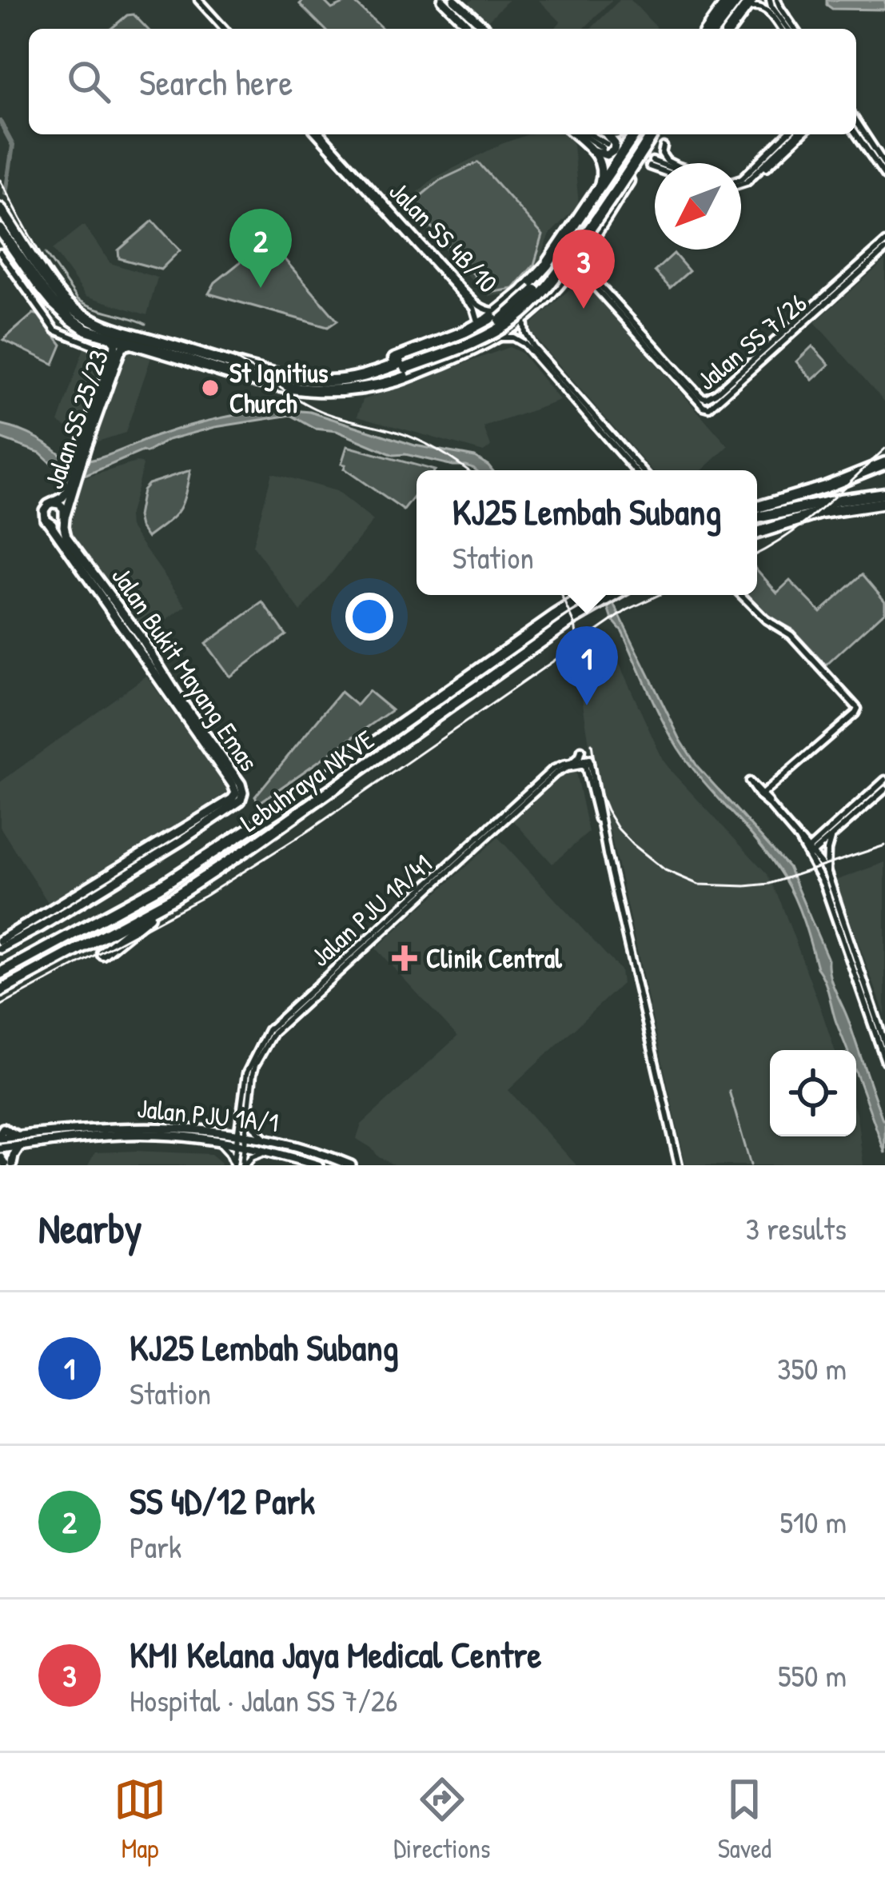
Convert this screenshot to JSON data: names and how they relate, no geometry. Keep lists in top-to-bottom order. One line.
{"streets":{"highway":["Lebuhraya NKVE"],"main road":["Jalan SS 25/23","Jalan Bukit Mayang Emas","Jalan PJU 1A/1"],"street":["Jalan SS 4B/10","Jalan SS 7/26","Jalan PJU 1A/41"]},"crossings":[["Jalan SS 25/23","Jalan Bukit Mayang Emas"],["Jalan PJU 1A/41","Jalan PJU 1A/1"]],"places":{"other":["St Ignitius Church"],"health":["Clinik Central"]},"north":"bottom left","page":{"search":"Search here","pins":["2","3","1"],"popup":["KJ25 Lembah Subang","Station"],"heading":["Nearby","3 results"],"list":[{"mark":"1","name":"KJ25 Lembah Subang","note":"Station","value":"350 m"},{"mark":"2","name":"SS 4D/12 Park","note":"Park","value":"510 m"},{"mark":"3","name":"KMI Kelana Jaya Medical Centre","note":"Hospital · Jalan SS 7/26","value":"550 m"}],"nav":["Map","Directions","Saved"]}}
